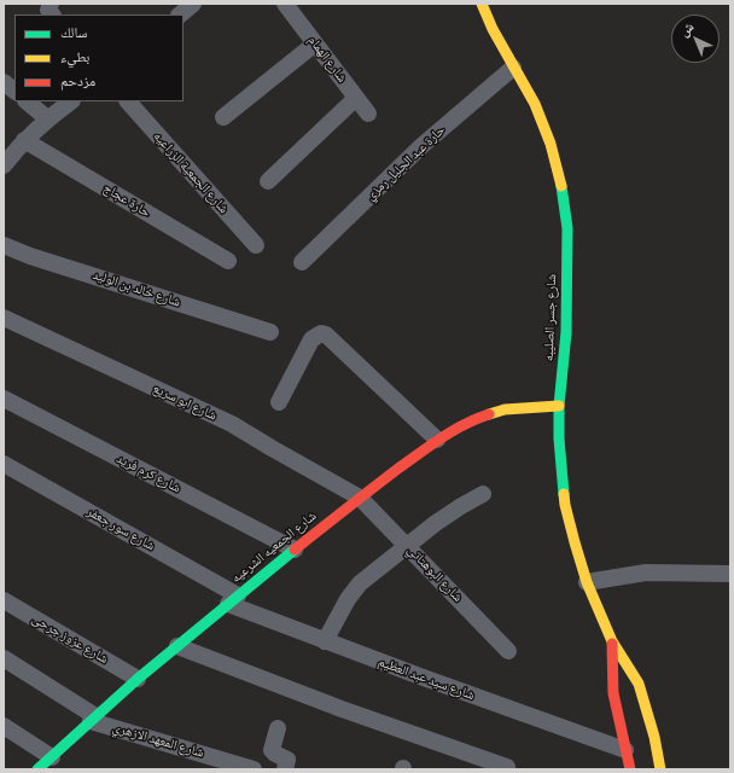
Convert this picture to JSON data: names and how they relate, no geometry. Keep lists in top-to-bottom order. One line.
{"streets":{"street":["شارع الهمام","حارة عبد الجليل رمزي","شارع الجمعية الزراعيه","حارة عجاج","شارع خالد بن الوليد","شارع جسر الصليبه","شارع ابو سريع","شارع كرم فريد","شارع سور جعفر","شارع الجمعيه الشرعيه","شارع البوهتاتي","شارع عزوز جرحى","شارع سيد عبد العظيم","شارع المعهد الازهري"]},"crossings":[["حارة عبد الجليل رمزي","شارع جسر الصليبه"],["شارع جسر الصليبه","شارع الجمعيه الشرعيه"],["شارع جسر الصليبه","شارع سيد عبد العظيم"],["شارع ابو سريع","شارع الجمعيه الشرعيه"],["شارع ابو سريع","شارع البوهتاتي"],["شارع كرم فريد","شارع الجمعيه الشرعيه"],["شارع سور جعفر","شارع الجمعيه الشرعيه"],["شارع سور جعفر","شارع سيد عبد العظيم"],["شارع الجمعيه الشرعيه","شارع البوهتاتي"],["شارع الجمعيه الشرعيه","شارع عزوز جرحى"],["شارع الجمعيه الشرعيه","شارع سيد عبد العظيم"],["شارع الجمعيه الشرعيه","شارع المعهد الازهري"]],"legend":["سالك","بطيء","مزدحم"],"north":"top left"}
